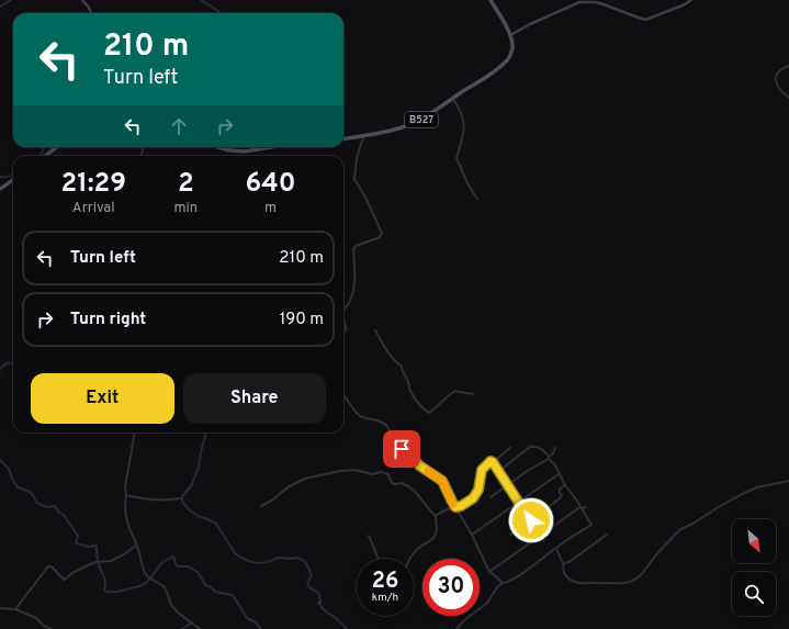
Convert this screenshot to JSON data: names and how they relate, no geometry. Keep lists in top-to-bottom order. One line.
{"streets":{"main road":["B527"]},"north":"bottom right","page":{"turn":["210 m","Turn left"],"eta":["21:29","Arrival","2","min","640","m"],"list":[{"name":"Turn left","value":"210 m"},{"name":"Turn right","value":"190 m"}],"buttons":["Exit","Share"],"speed":"26 km/h","limit":"30"}}
